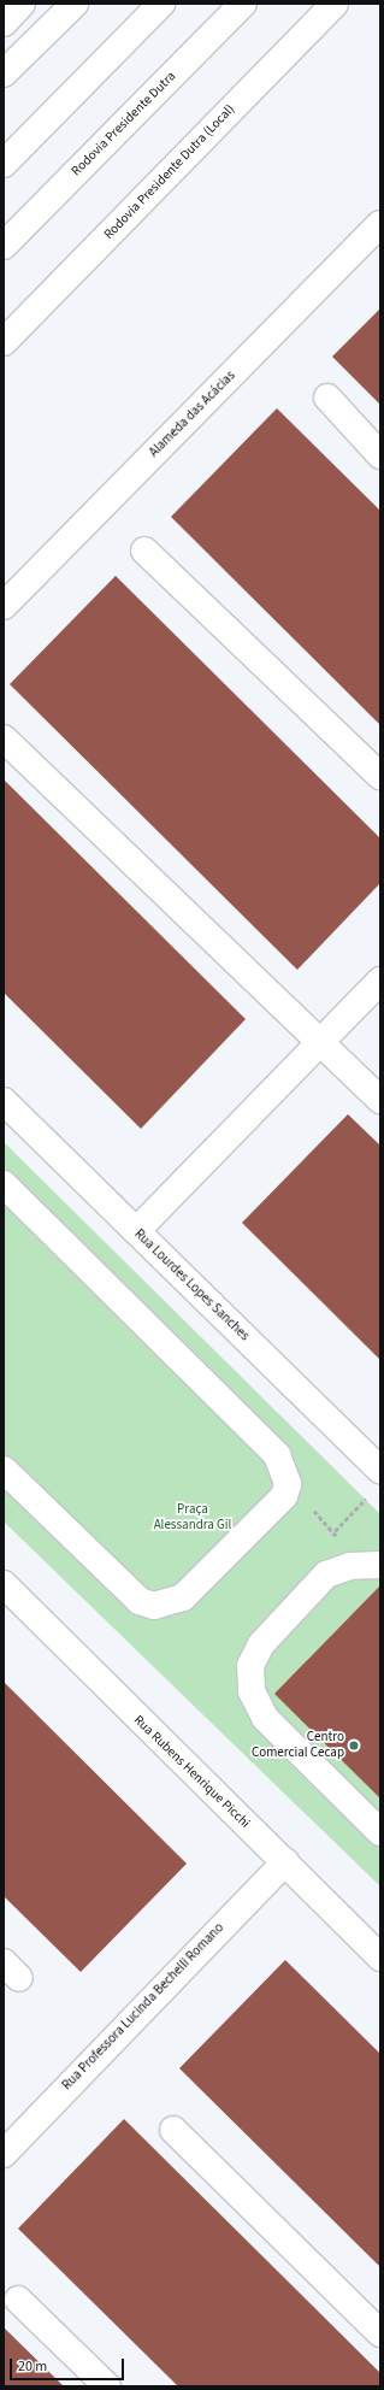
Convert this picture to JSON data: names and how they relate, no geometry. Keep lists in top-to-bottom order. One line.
{"streets":{"main road":["Rodovia Presidente Dutra","Rodovia Presidente Dutra (Local)","Alameda das Acácias","Rua Lourdes Lopes Sanches","Rua Rubens Henrique Picchi","Rua Professora Lucinda Bechelli Romano"]},"crossings":[["Rua Rubens Henrique Picchi","Rua Professora Lucinda Bechelli Romano"]],"parks":["Praça Alessandra Gil"],"places":["Centro Comercial Cecap"],"scale_bar":"20 m"}
